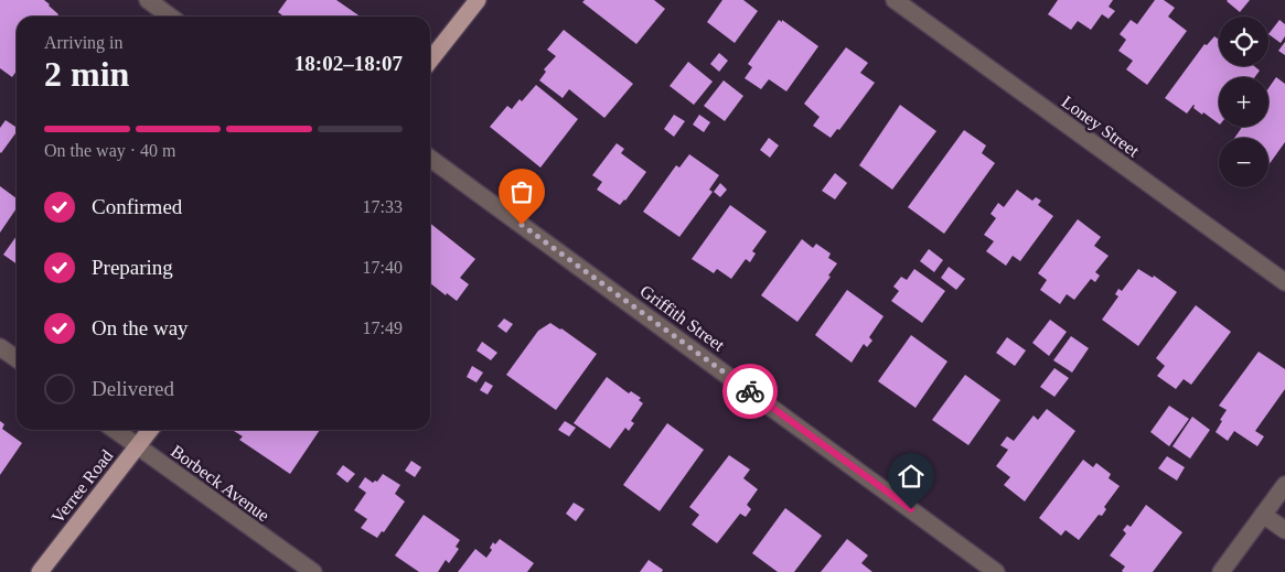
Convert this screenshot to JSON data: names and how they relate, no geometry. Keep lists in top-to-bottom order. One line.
{"streets":{"main road":["Verree Road"],"street":["Loney Street","Griffith Street","Borbeck Avenue"]},"crossings":[["Borbeck Avenue","Verree Road"]],"page":{"map_buttons":["+","−"],"heading":["2 min","Arriving in","18:02–18:07"],"bar":"On the way · 40 m","list":[["Confirmed","17:33"],["Preparing","17:40"],["On the way","17:49"],"Delivered"]}}
